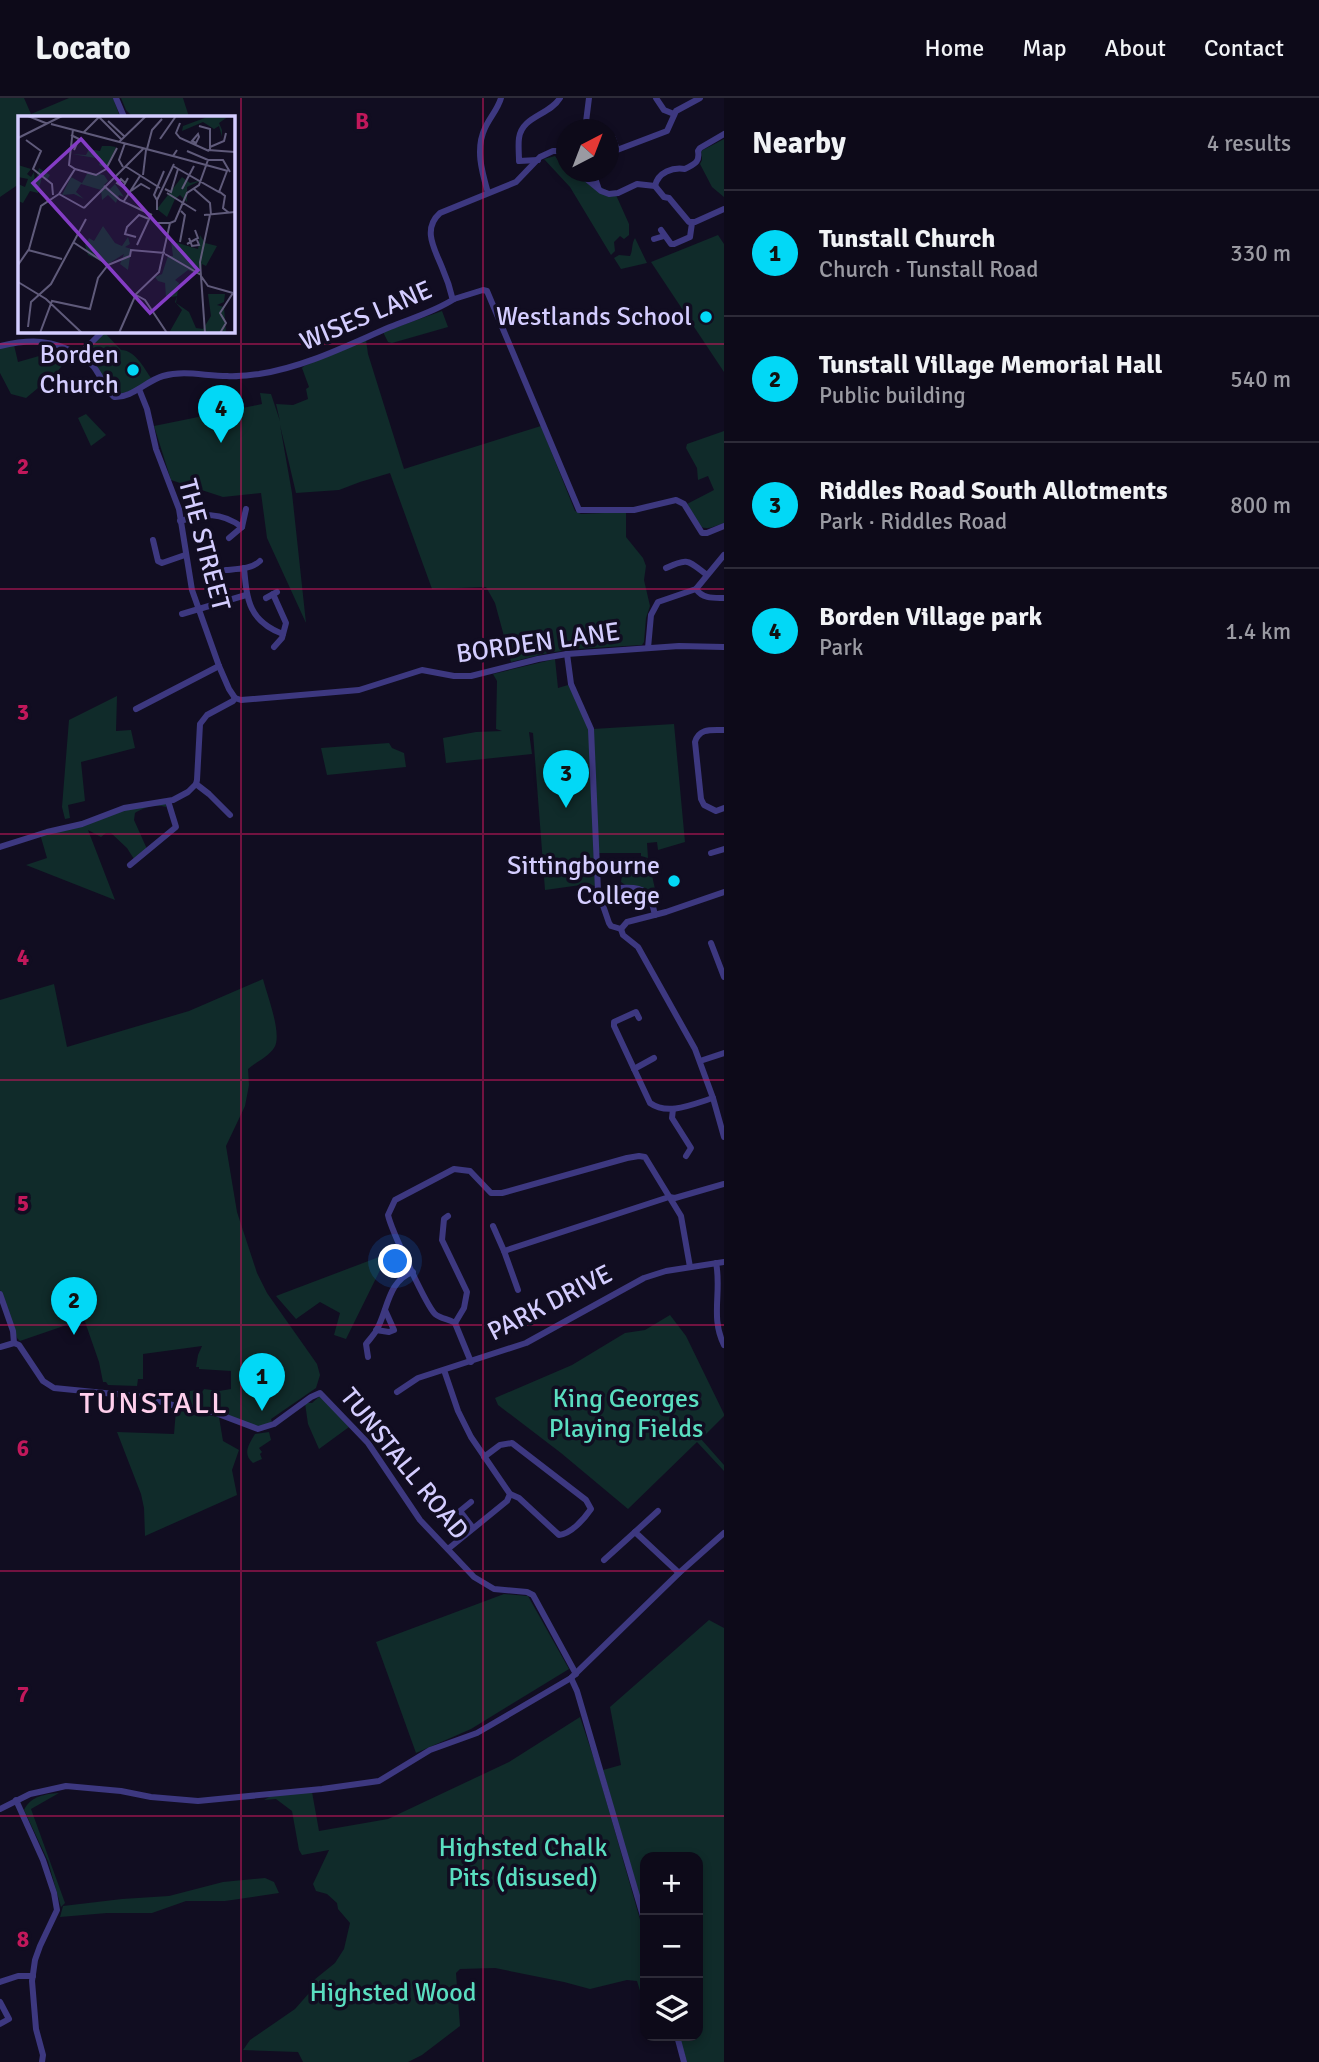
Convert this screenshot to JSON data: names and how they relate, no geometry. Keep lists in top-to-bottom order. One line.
{"streets":{"street":["WISES LANE","THE STREET","BORDEN LANE","PARK DRIVE","TUNSTALL ROAD"]},"crossings":[["WISES LANE","THE STREET"],["THE STREET","BORDEN LANE"]],"districts":["TUNSTALL"],"parks":["King Georges Playing Fields","Highsted Chalk Pits (disused)","Highsted Wood"],"places":["Westlands School","Borden Church","Sittingbourne College"],"north":"top right","page":{"header":"Locato","nav":["Home","Map","About","Contact"],"heading":["Nearby","4 results"],"list":[{"mark":"1","name":"Tunstall Church","note":"Church · Tunstall Road","value":"330 m"},{"mark":"2","name":"Tunstall Village Memorial Hall","note":"Public building","value":"540 m"},{"mark":"3","name":"Riddles Road South Allotments","note":"Park · Riddles Road","value":"800 m"},{"mark":"4","name":"Borden Village park","note":"Park","value":"1.4 km"}],"pins":["4","3","2","1"],"map_buttons":["+","−"]},"grid":{"columns":["B"],"rows":["2","3","4","5","6","7","8"]}}
